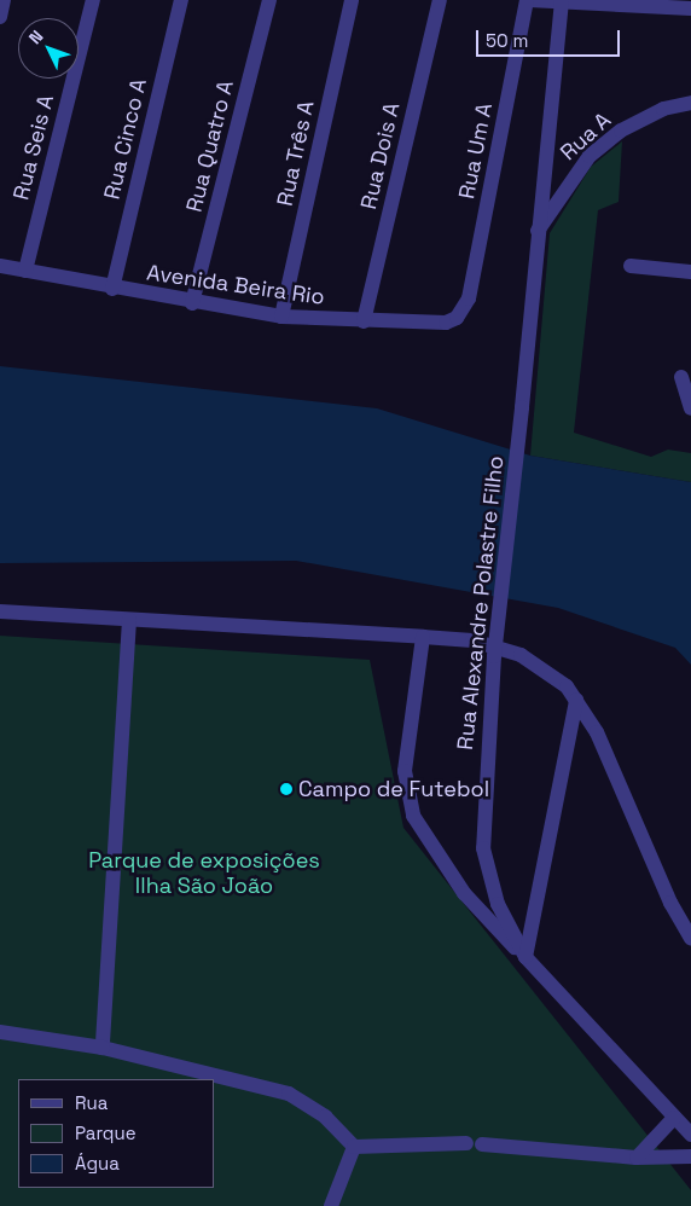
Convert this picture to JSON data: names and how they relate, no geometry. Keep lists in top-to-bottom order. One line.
{"streets":{"street":["Rua A","Rua Cinco A","Rua Quatro A","Rua Seis A","Rua Um A","Rua Três A","Rua Dois A","Avenida Beira Rio","Rua Alexandre Polastre Filho"]},"crossings":[["Rua A","Rua Alexandre Polastre Filho"],["Rua Cinco A","Avenida Beira Rio"],["Rua Quatro A","Avenida Beira Rio"],["Rua Seis A","Avenida Beira Rio"],["Rua Um A","Avenida Beira Rio"],["Rua Três A","Avenida Beira Rio"],["Rua Dois A","Avenida Beira Rio"]],"parks":["Parque de exposições Ilha São João"],"places":["Campo de Futebol"],"legend":["Rua","Parque","Água"],"scale_bar":"50 m","north":"top left"}
